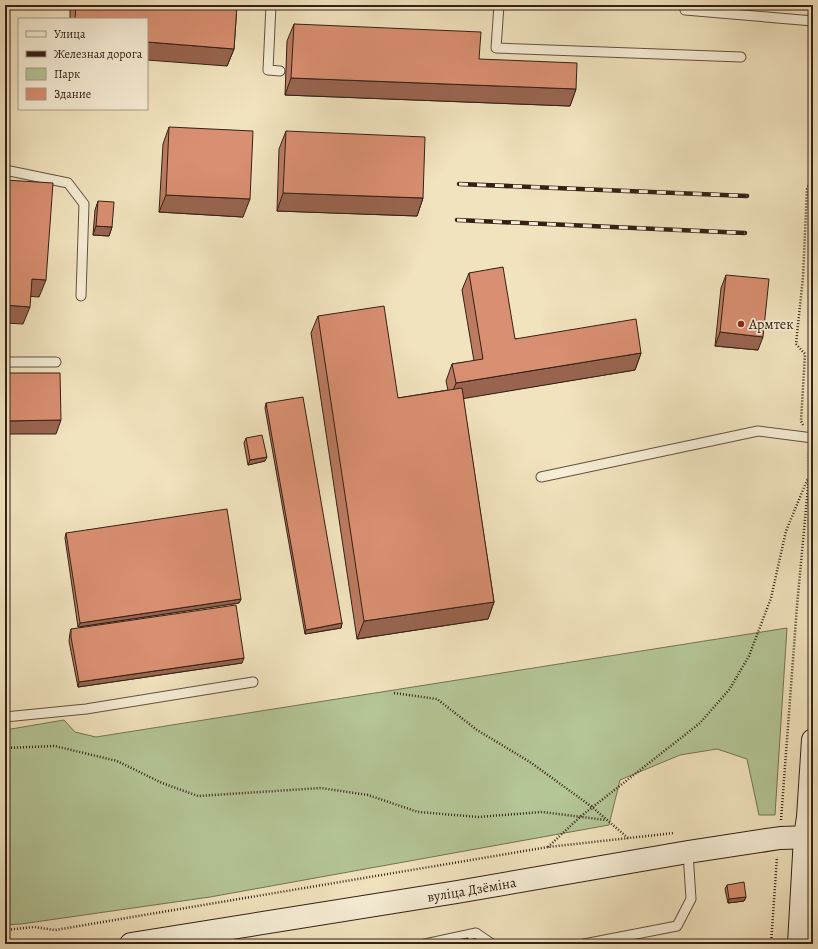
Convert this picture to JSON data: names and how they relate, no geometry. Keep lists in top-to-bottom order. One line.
{"streets":{"main road":["вуліца Дзёміна"]},"places":["Армтек"],"legend":["Улица","Железная дорога","Парк","Здание"]}
